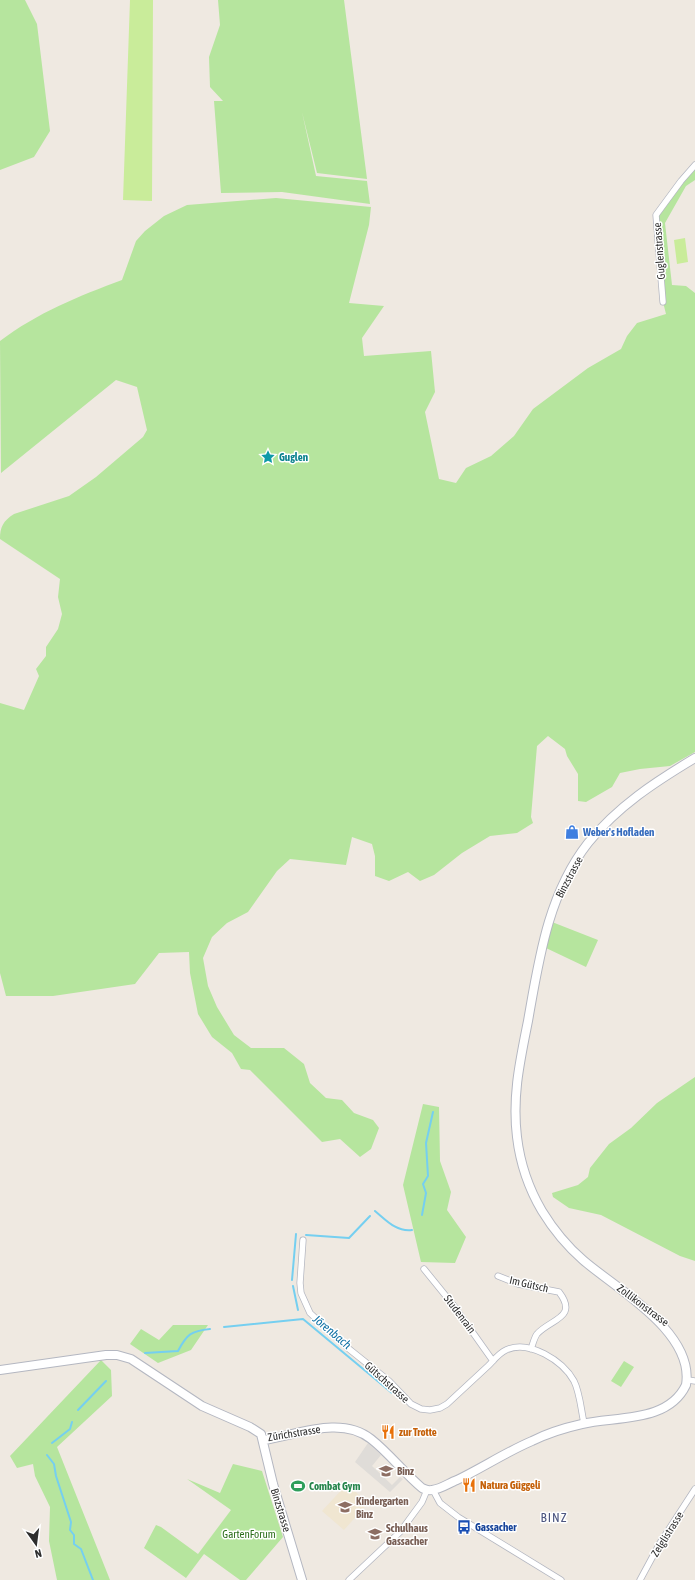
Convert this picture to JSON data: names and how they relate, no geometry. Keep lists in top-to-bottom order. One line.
{"streets":{"main road":["Binzstrasse","Zollikonstrasse","Zürichstrasse"],"street":["Guglenstrasse","Im Gütsch","Studenrain","Gütschstrasse","Zelglistrasse"]},"crossings":[["Binzstrasse","Zollikonstrasse"],["Binzstrasse","Zürichstrasse"],["Im Gütsch","Gütschstrasse"],["Zollikonstrasse","Gütschstrasse"],["Zollikonstrasse","Zürichstrasse"],["Studenrain","Gütschstrasse"]],"districts":["BINZ"],"water":["Jörenbach"],"parks":["GartenForum"],"places":{"place":["Guglen"],"shop":["Weber's Hofladen"],"restaurant":["zur Trotte","Natura Güggeli"],"school or university":["Binz","Kindergarten Binz","Schulhaus Gassacher"],"sports":["Combat Gym"],"bus stop":["Gassacher"]},"north":"bottom"}
